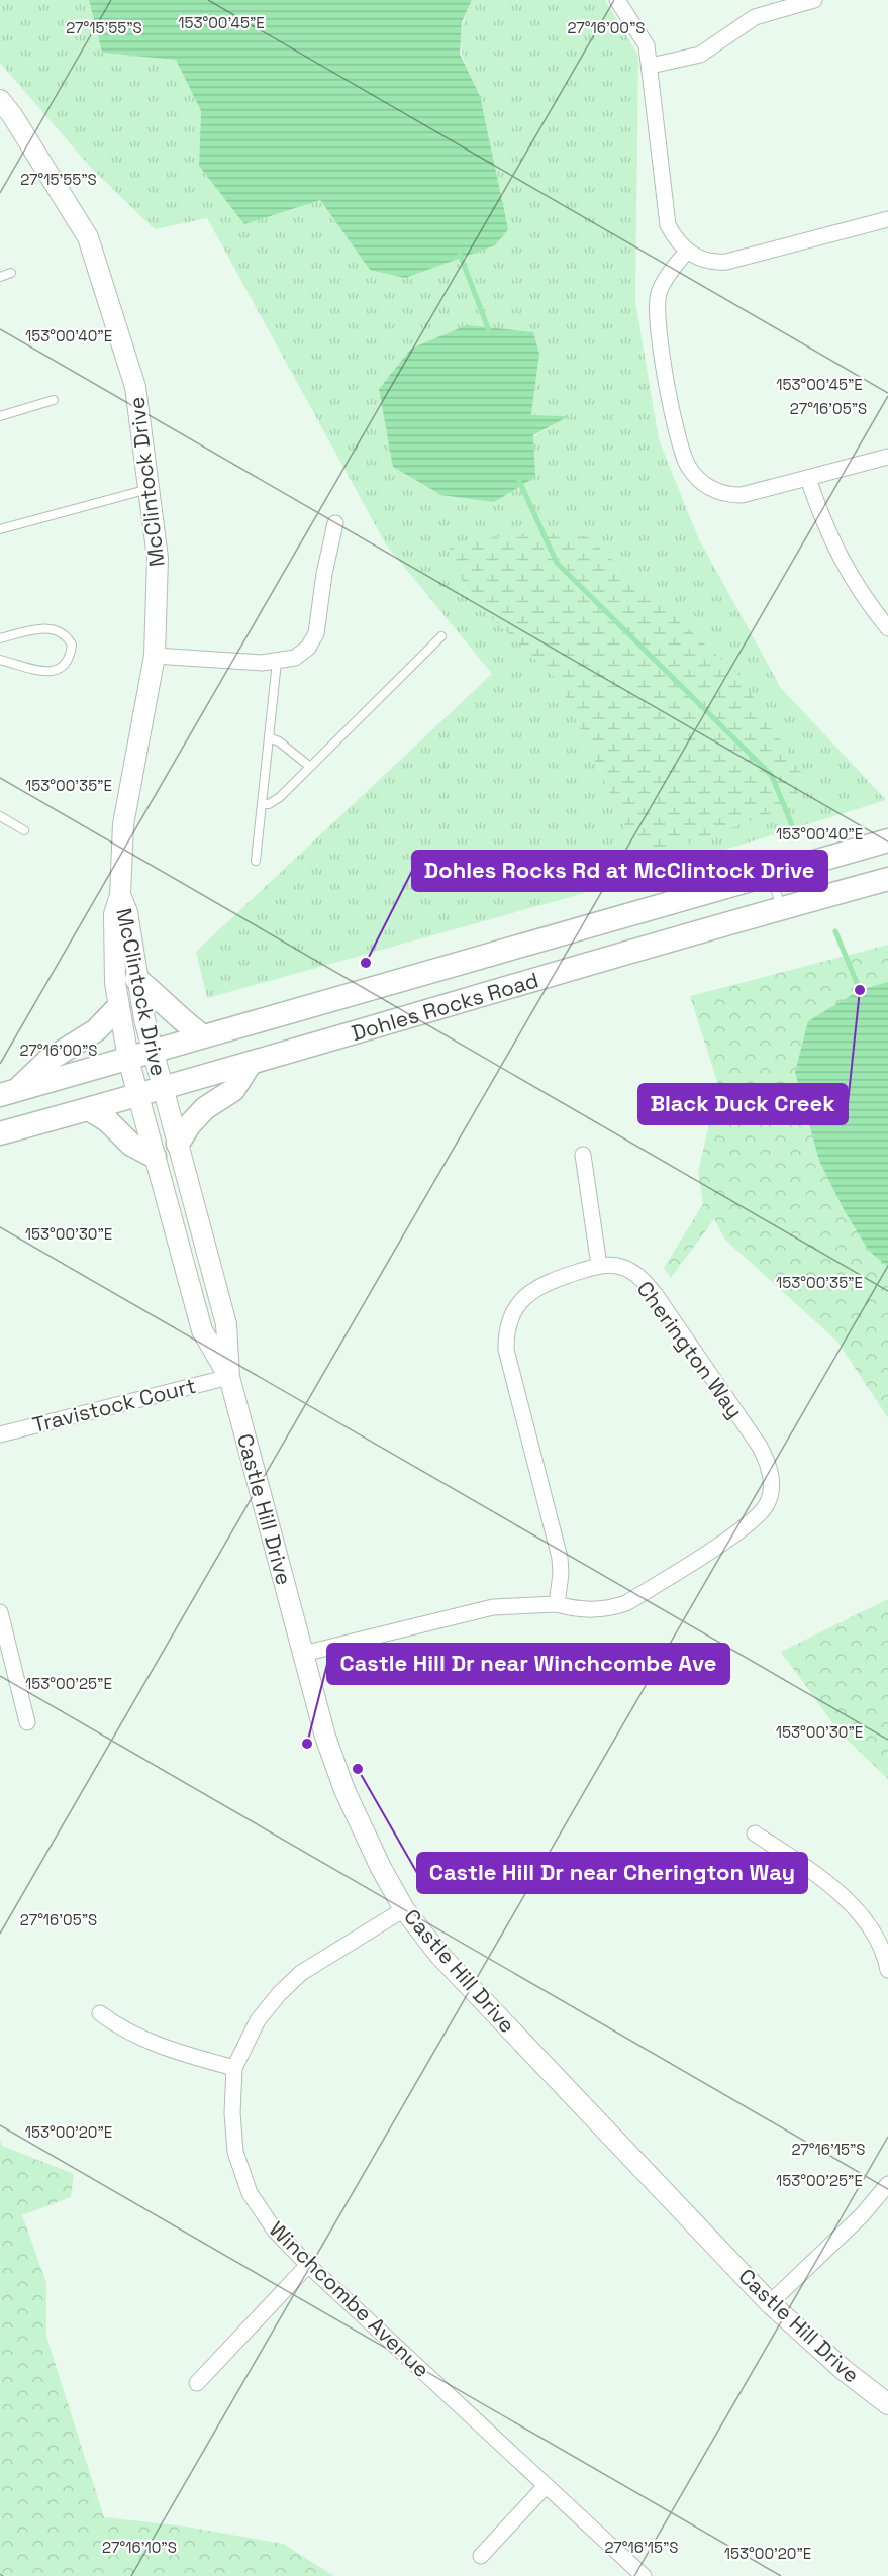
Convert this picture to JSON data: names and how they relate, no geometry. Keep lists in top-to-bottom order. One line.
{"streets":{"main road":["Dohles Rocks Road"],"street":["McClintock Drive","Cherington Way","Travistock Court","Castle Hill Drive","Winchcombe Avenue"]},"crossings":[["McClintock Drive","Dohles Rocks Road"],["McClintock Drive","Castle Hill Drive"],["Dohles Rocks Road","Castle Hill Drive"],["Cherington Way","Castle Hill Drive"],["Travistock Court","Castle Hill Drive"],["Castle Hill Drive","Winchcombe Avenue"]],"places":["Dohles Rocks Rd at McClintock Drive","Black Duck Creek","Castle Hill Dr near Winchcombe Ave","Castle Hill Dr near Cherington Way"],"coordinates":["153°00'45\"E","27°15'55\"S","27°16'00\"S","153°00'40\"E","27°16'05\"S","153°00'35\"E","153°00'30\"E","153°00'25\"E","153°00'20\"E","27°16'15\"S","27°16'10\"S"]}
